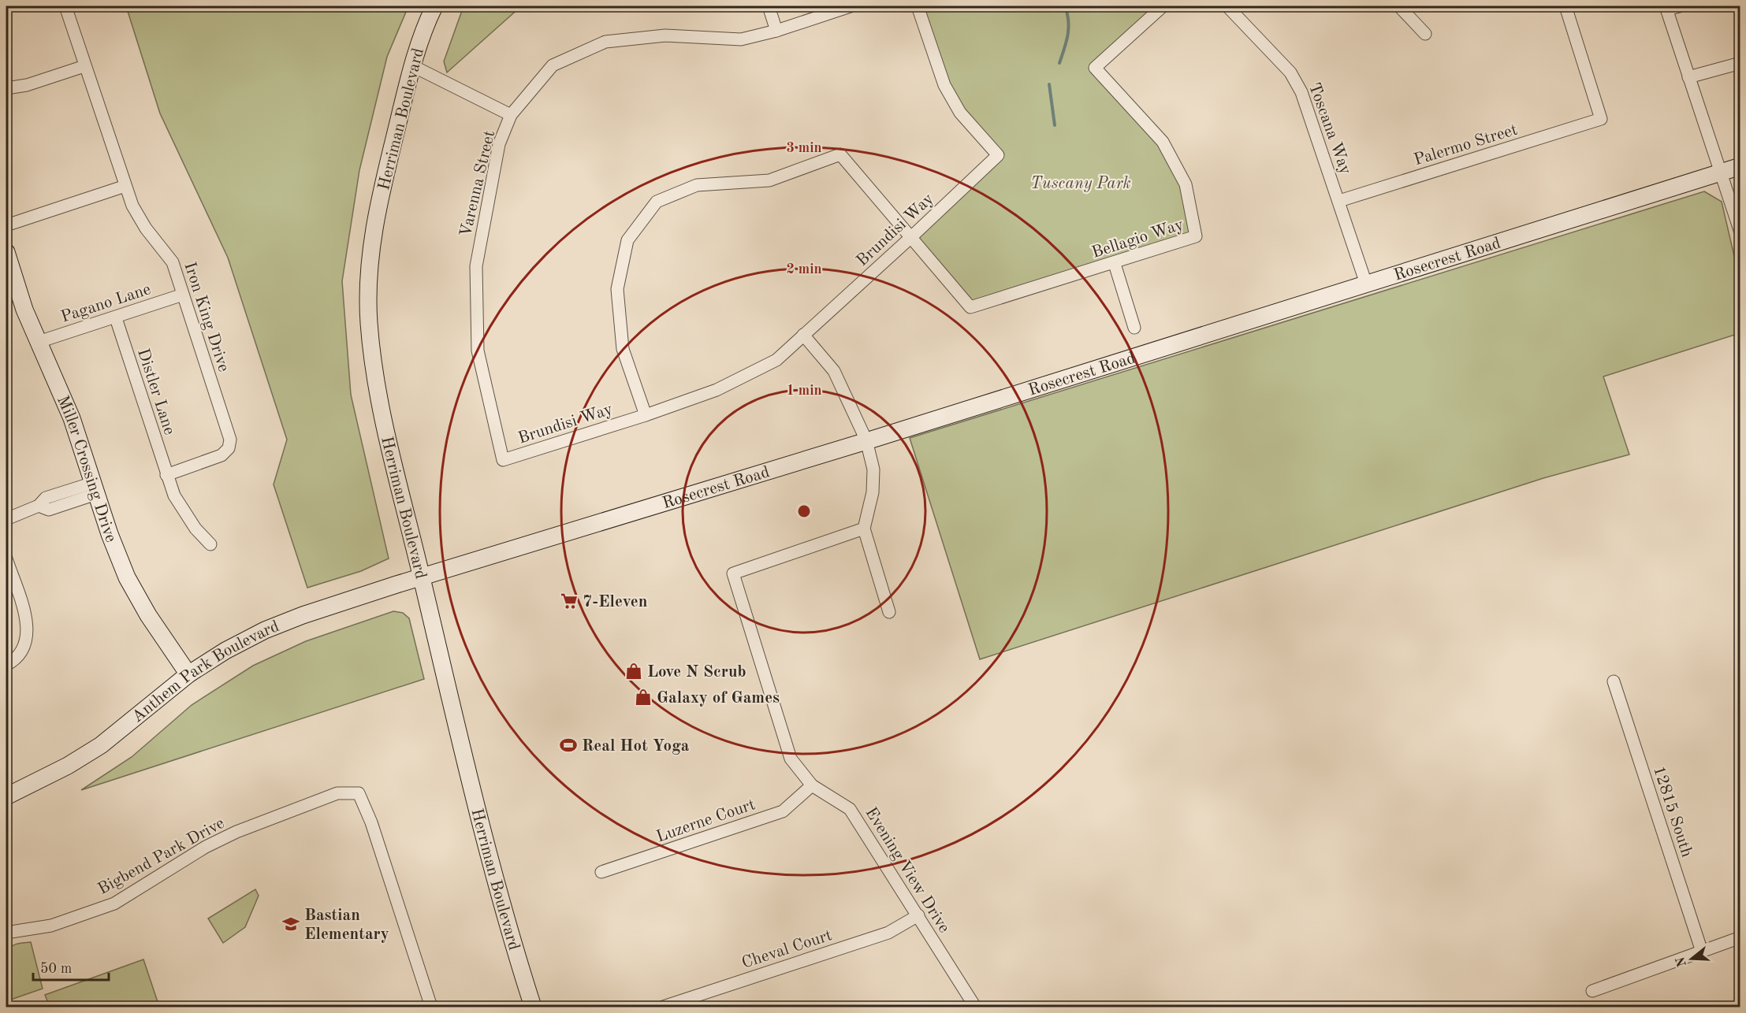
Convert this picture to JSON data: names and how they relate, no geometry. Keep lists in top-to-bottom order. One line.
{"streets":{"main road":["Herriman Boulevard","Rosecrest Road","Miller Crossing Drive","Anthem Park Boulevard"],"street":["Toscana Way","Palermo Street","Varenna Street","Brundisi Way","Bellagio Way","Pagano Lane","Iron King Drive","Distler Lane","12815 South","Luzerne Court","Bigbend Park Drive","Evening View Drive","Cheval Court"]},"crossings":[["Herriman Boulevard","Rosecrest Road"],["Herriman Boulevard","Anthem Park Boulevard"],["Toscana Way","Palermo Street"],["Toscana Way","Rosecrest Road"],["Varenna Street","Brundisi Way"],["Brundisi Way","Bellagio Way"],["Rosecrest Road","Anthem Park Boulevard"],["Pagano Lane","Iron King Drive"],["Pagano Lane","Distler Lane"],["Pagano Lane","Miller Crossing Drive"],["Iron King Drive","Distler Lane"],["Miller Crossing Drive","Anthem Park Boulevard"],["Luzerne Court","Evening View Drive"],["Evening View Drive","Cheval Court"]],"parks":["Tuscany Park"],"places":{"supermarket":["7-Eleven"],"shop":["Love N Scrub","Galaxy of Games"],"sports":["Real Hot Yoga"],"school or university":["Bastian Elementary"]},"scale_bar":"50 m","north":"left","rings":["3 min","2 min","1 min"]}
